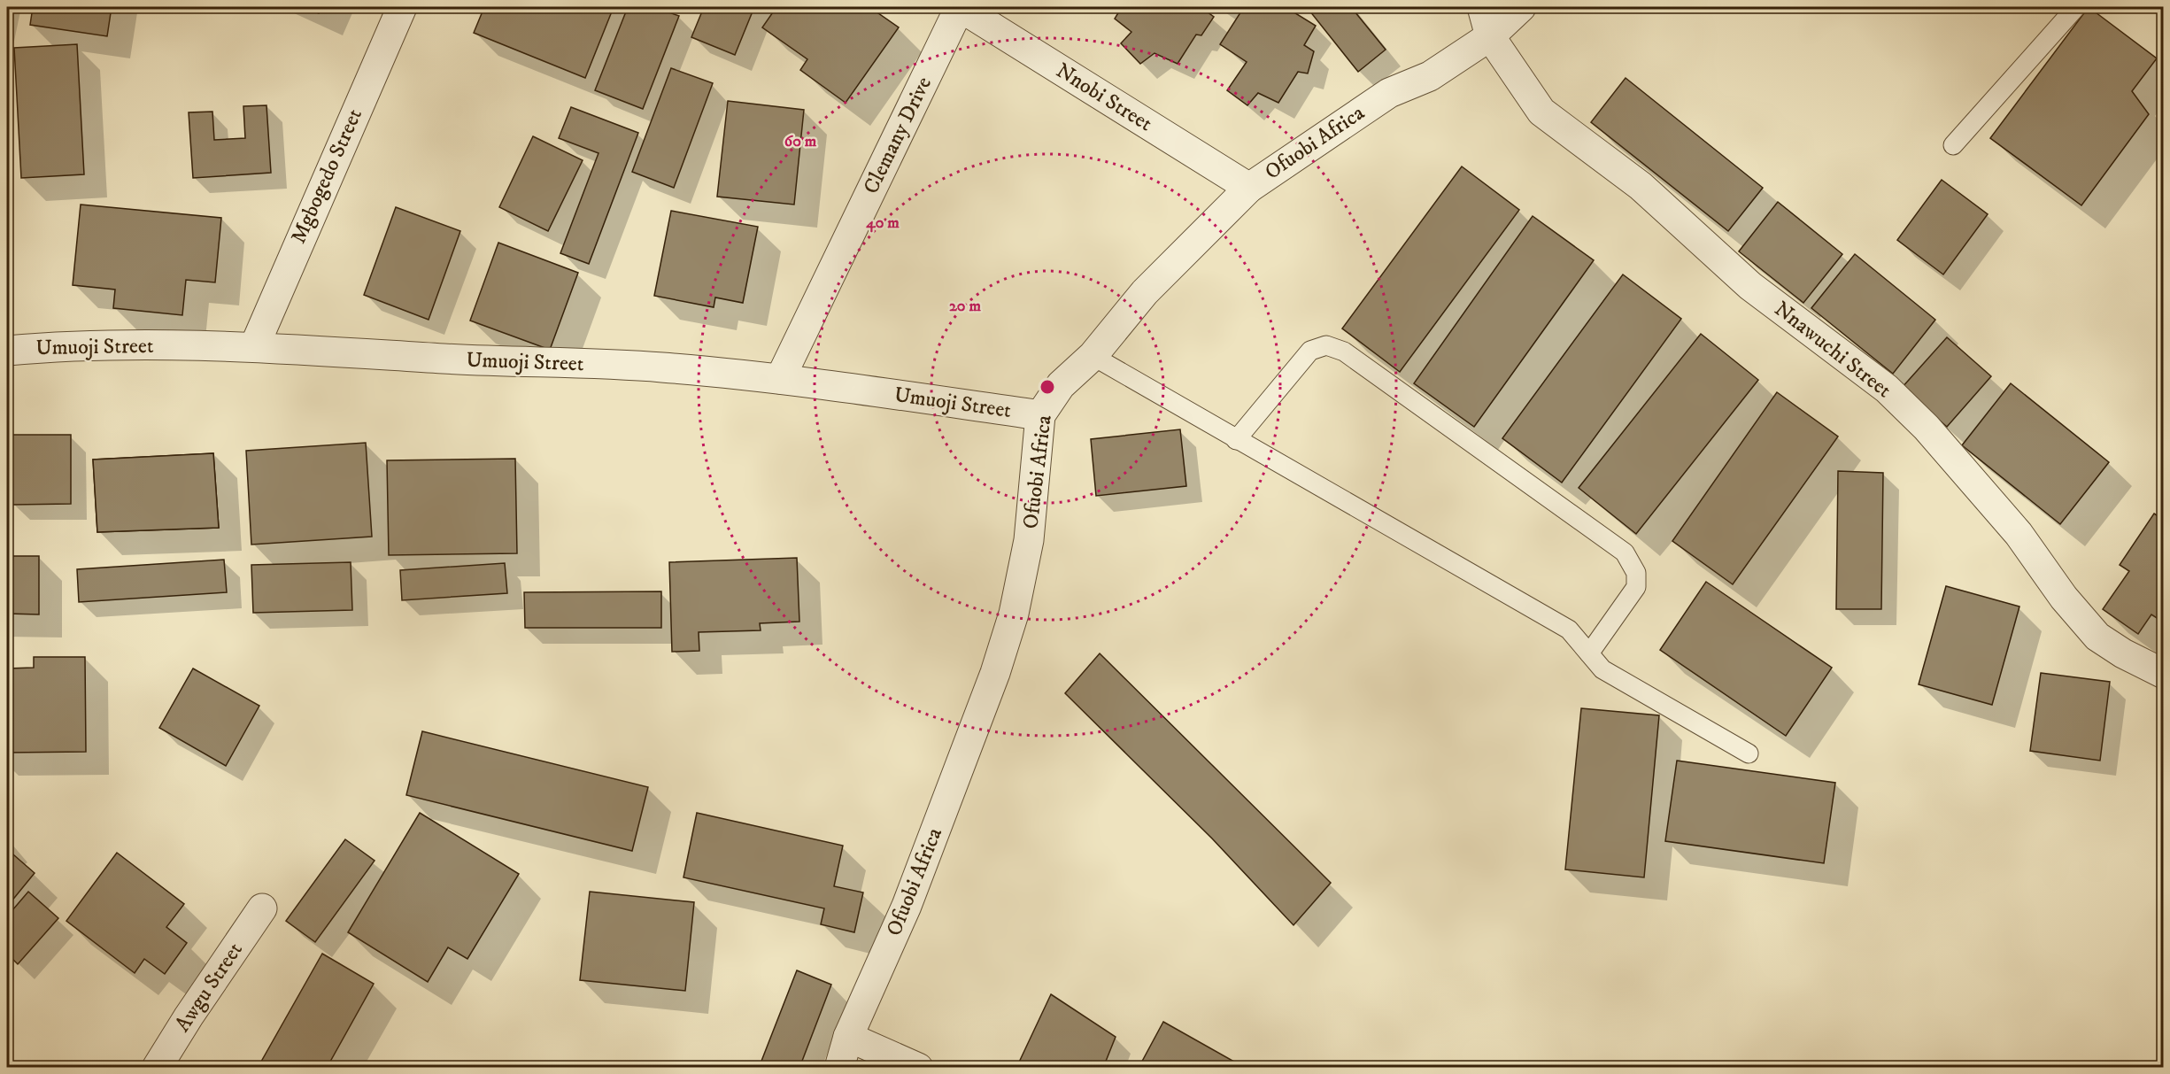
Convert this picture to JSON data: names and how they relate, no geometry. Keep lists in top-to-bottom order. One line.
{"streets":{"street":["Nnobi Street","Clemany Drive","Ofuobi Africa","Mgbogedo Street","Umuoji Street","Nnawuchi Street","Awgu Street"]},"crossings":[["Nnobi Street","Clemany Drive"],["Nnobi Street","Ofuobi Africa"],["Clemany Drive","Umuoji Street"],["Ofuobi Africa","Umuoji Street"],["Ofuobi Africa","Nnawuchi Street"],["Mgbogedo Street","Umuoji Street"]],"rings":["60 m","40 m","20 m"]}
